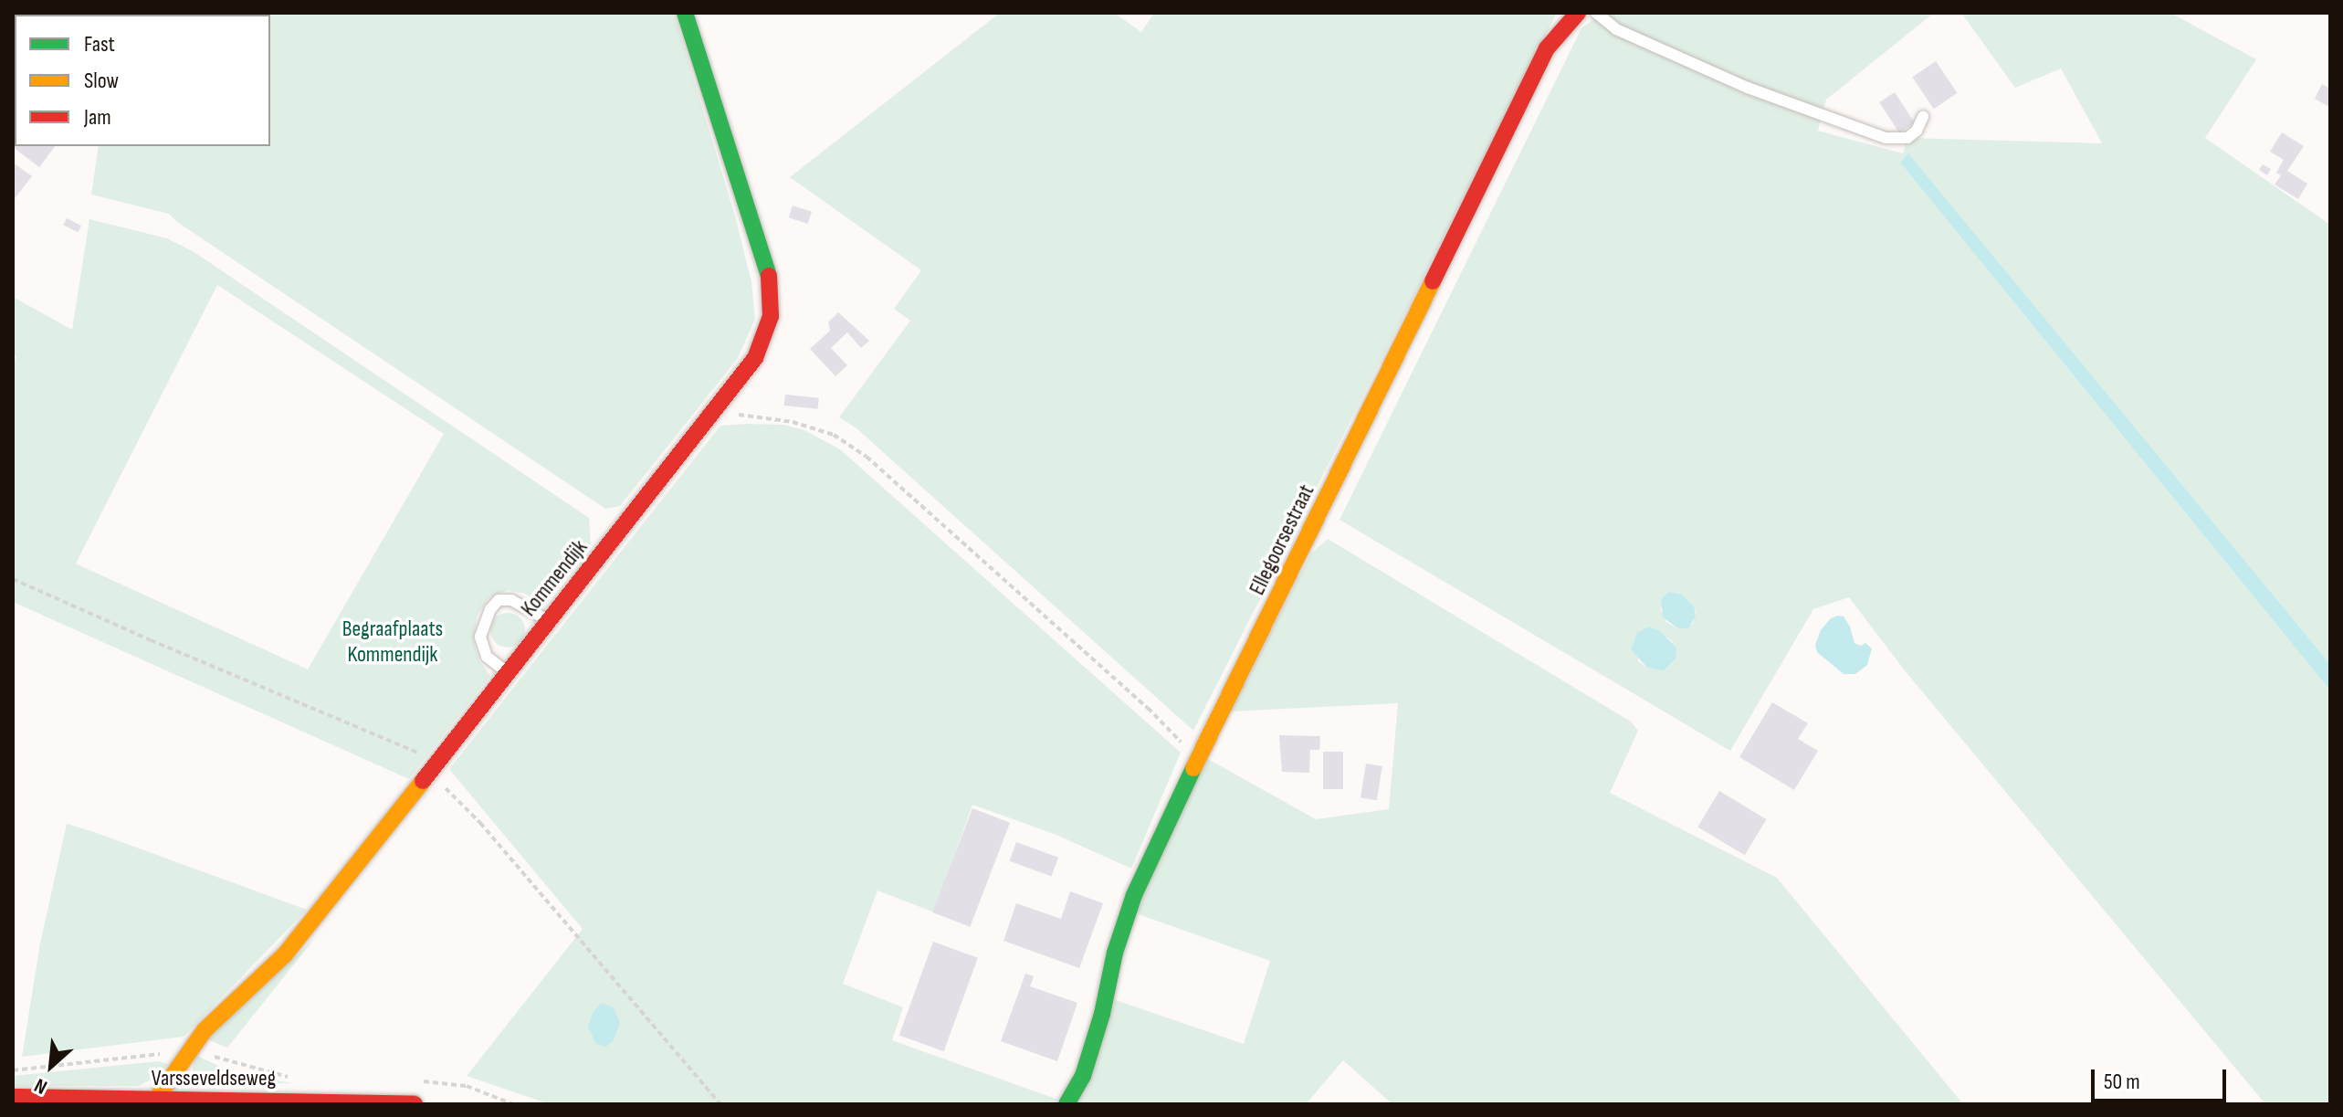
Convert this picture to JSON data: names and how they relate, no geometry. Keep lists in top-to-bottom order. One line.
{"streets":{"street":["Ellegoorsestraat","Kommendijk","Varsseveldseweg"]},"crossings":[["Kommendijk","Varsseveldseweg"]],"parks":["Begraafplaats Kommendijk"],"legend":["Fast","Slow","Jam"],"scale_bar":"50 m","north":"bottom left"}
